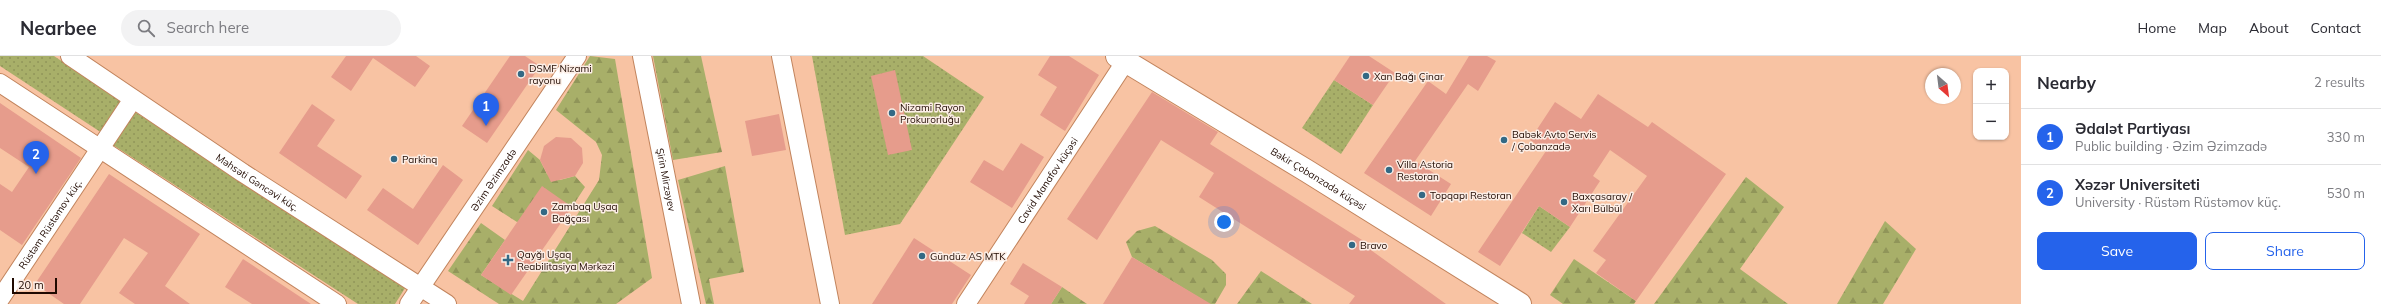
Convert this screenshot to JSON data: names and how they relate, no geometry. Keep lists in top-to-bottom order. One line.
{"streets":{"street":["Bəkir Çobanzadə küçəsi","Əzim Əzimzadə","Şirin Mirzəyev","Cavid Manafov küçəsi","Məhsəti Gəncəvi küç.","Rüstəm Rüstəmov küç."]},"crossings":[["Bəkir Çobanzadə küçəsi","Cavid Manafov küçəsi"],["Əzim Əzimzadə","Məhsəti Gəncəvi küç."],["Məhsəti Gəncəvi küç.","Rüstəm Rüstəmov küç."]],"places":{"other":["DSMF Nizami rayonu","Xan Bağı Çinar","Nizami Rayon Prokurorluğu","Babək Avto Servis / Çobanzadə","Parkinq","Villa Astoria Restoran","Topqapı Restoran","Baxçasaray / Xarı Bülbül","Zambaq Uşaq Bağçası","Bravo","Gündüz AS MTK"],"health":["Qayğı Uşaq Reabilitasiya Mərkəzi"]},"scale_bar":"20 m","north":"bottom right","page":{"header":"Nearbee","search":"Search here","nav":["Home","Map","About","Contact"],"heading":["Nearby","2 results"],"map_buttons":["+","−"],"pins":["1","2"],"list":[{"mark":"1","name":"Ədalət Partiyası","note":"Public building · Əzim Əzimzadə","value":"330 m"},{"mark":"2","name":"Xəzər Universiteti","note":"University · Rüstəm Rüstəmov küç.","value":"530 m"}],"buttons":["Save","Share"],"scale":"20 m"}}
